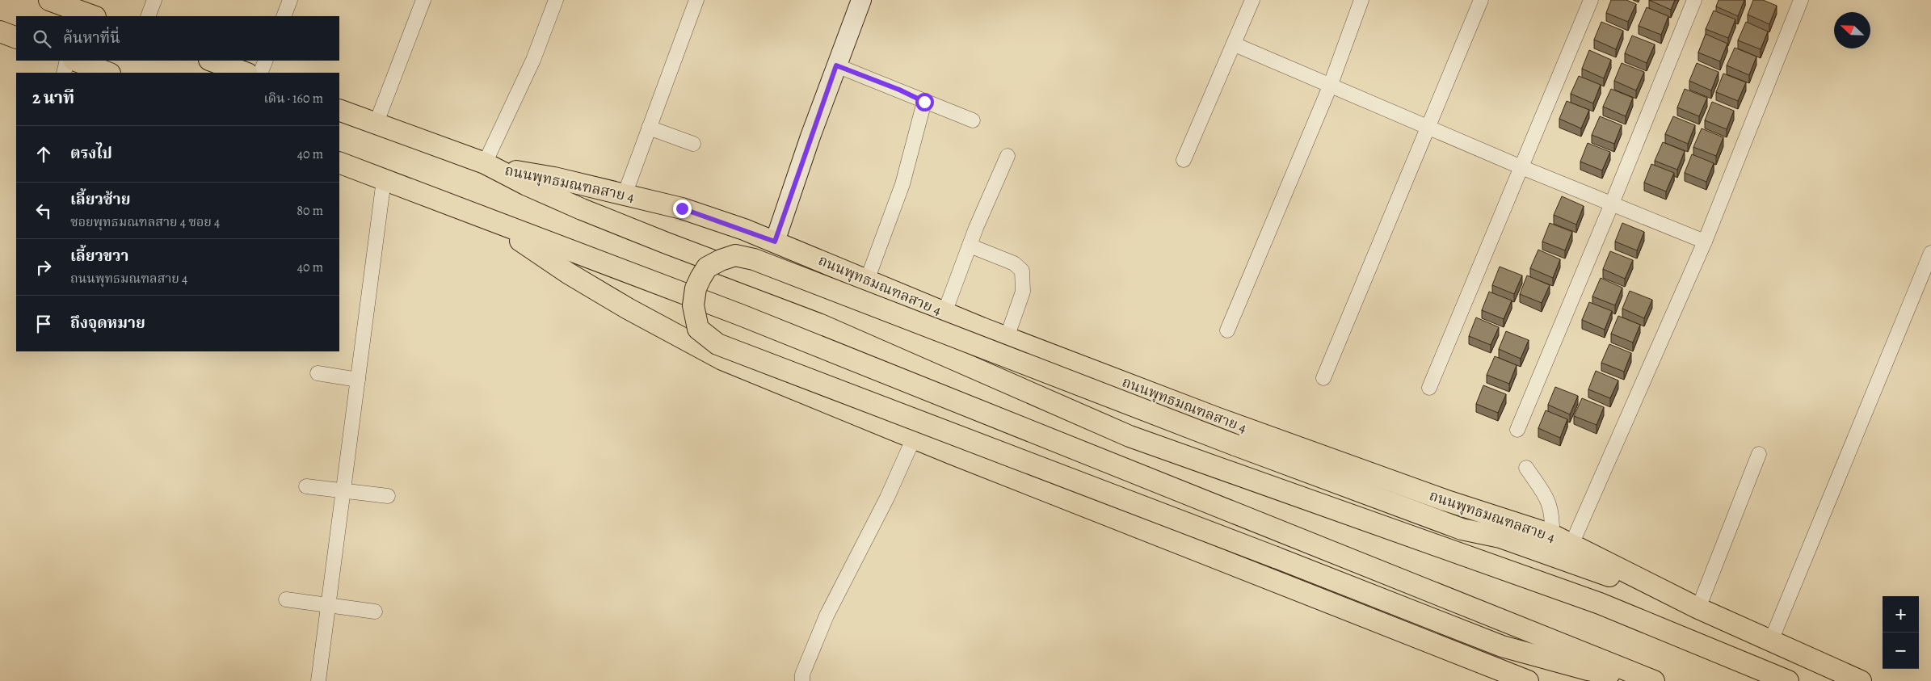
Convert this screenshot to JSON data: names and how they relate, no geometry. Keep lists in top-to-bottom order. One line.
{"streets":{"main road":["ถนนพุทธมณฑลสาย 4"]},"north":"top left","page":{"search":"ค้นหาที่นี่","heading":["2 นาที","เดิน · 160 m"],"list":[["ตรงไป","40 m"],["เลี้ยวซ้าย","ซอยพุทธมณฑลสาย 4 ซอย 4","80 m"],["เลี้ยวขวา","ถนนพุทธมณฑลสาย 4","40 m"],"ถึงจุดหมาย"],"map_buttons":["+","−"]}}
